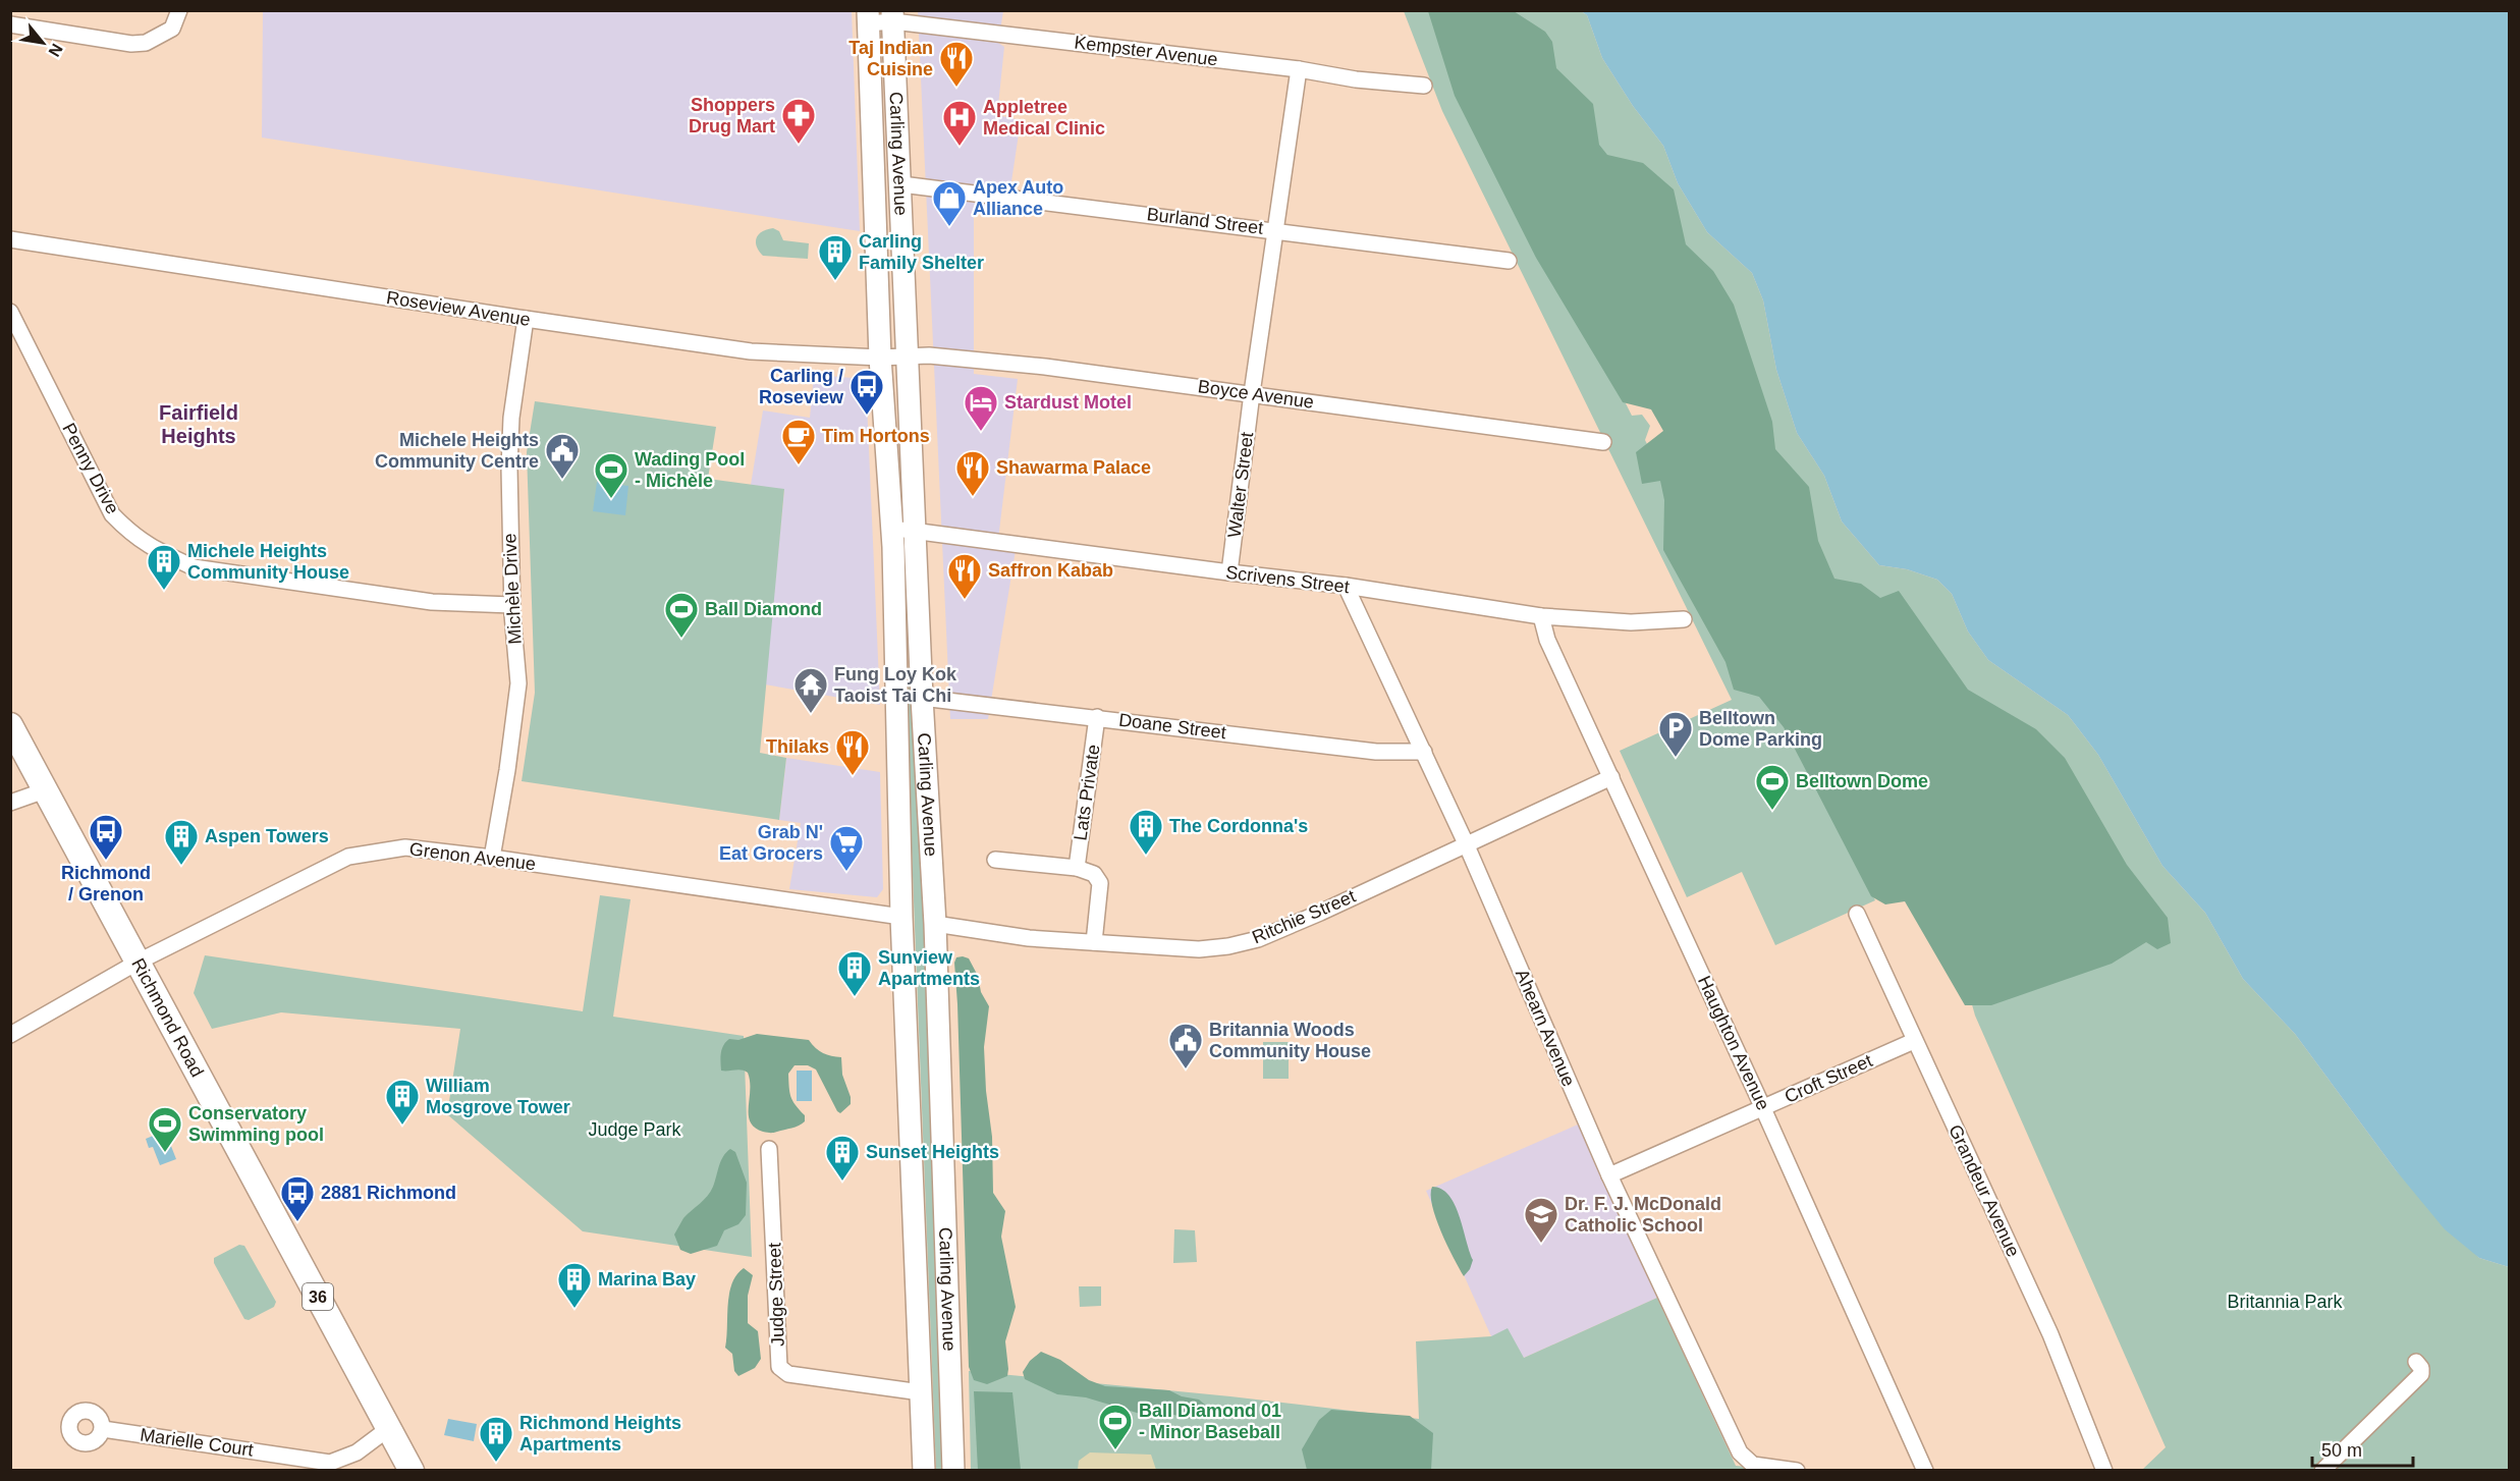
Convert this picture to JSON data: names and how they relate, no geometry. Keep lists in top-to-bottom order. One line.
{"streets":{"main road":["Carling Avenue","Richmond Road","36"],"street":["Kempster Avenue","Burland Street","Roseview Avenue","Boyce Avenue","Penny Drive","Walter Street","Scrivens Street","Michèle Drive","Doane Street","Lats Private","Grenon Avenue","Ritchie Street","Ahearn Avenue","Haughton Avenue","Croft Street","Grandeur Avenue","Judge Street","Marielle Court"]},"crossings":[["Kempster Avenue","Carling Avenue"],["Kempster Avenue","Walter Street"],["Carling Avenue","Burland Street"],["Carling Avenue","Roseview Avenue"],["Carling Avenue","Boyce Avenue"],["Carling Avenue","Scrivens Street"],["Carling Avenue","Doane Street"],["Carling Avenue","Grenon Avenue"],["Carling Avenue","Ritchie Street"],["Carling Avenue","Judge Street"],["Burland Street","Walter Street"],["Roseview Avenue","Boyce Avenue"],["Roseview Avenue","Michèle Drive"],["Boyce Avenue","Walter Street"],["Penny Drive","Michèle Drive"],["Walter Street","Scrivens Street"],["Scrivens Street","Ahearn Avenue"],["Scrivens Street","Haughton Avenue"],["Michèle Drive","Grenon Avenue"],["Doane Street","Lats Private"],["Doane Street","Ahearn Avenue"],["Grenon Avenue","Richmond Road"],["Ritchie Street","Ahearn Avenue"],["Ritchie Street","Haughton Avenue"],["Richmond Road","Marielle Court"],["Ahearn Avenue","Croft Street"],["Haughton Avenue","Croft Street"],["Croft Street","Grandeur Avenue"]],"districts":["Fairfield Heights"],"parks":["Judge Park","Britannia Park"],"places":{"restaurant":["Taj Indian Cuisine","Shawarma Palace","Saffron Kabab","Thilaks"],"pharmacy":["Shoppers Drug Mart"],"hospital":["Appletree Medical Clinic"],"shop":["Apex Auto Alliance"],"building":["Carling Family Shelter","Michele Heights Community House","The Cordonna's","Aspen Towers","Sunview Apartments","William Mosgrove Tower","Sunset Heights","Marina Bay","Richmond Heights Apartments"],"bus stop":["Carling / Roseview","Richmond / Grenon","2881 Richmond"],"hotel":["Stardust Motel"],"cafe":["Tim Hortons"],"public building":["Michele Heights Community Centre","Britannia Woods Community House"],"sports":["Wading Pool - Michèle","Ball Diamond","Belltown Dome","Conservatory Swimming pool","Ball Diamond 01 - Minor Baseball"],"temple":["Fung Loy Kok Taoist Tai Chi"],"parking":["Belltown Dome Parking"],"supermarket":["Grab N' Eat Grocers"],"school or university":["Dr. F. J. McDonald Catholic School"]},"scale_bar":"50 m","north":"bottom right"}
